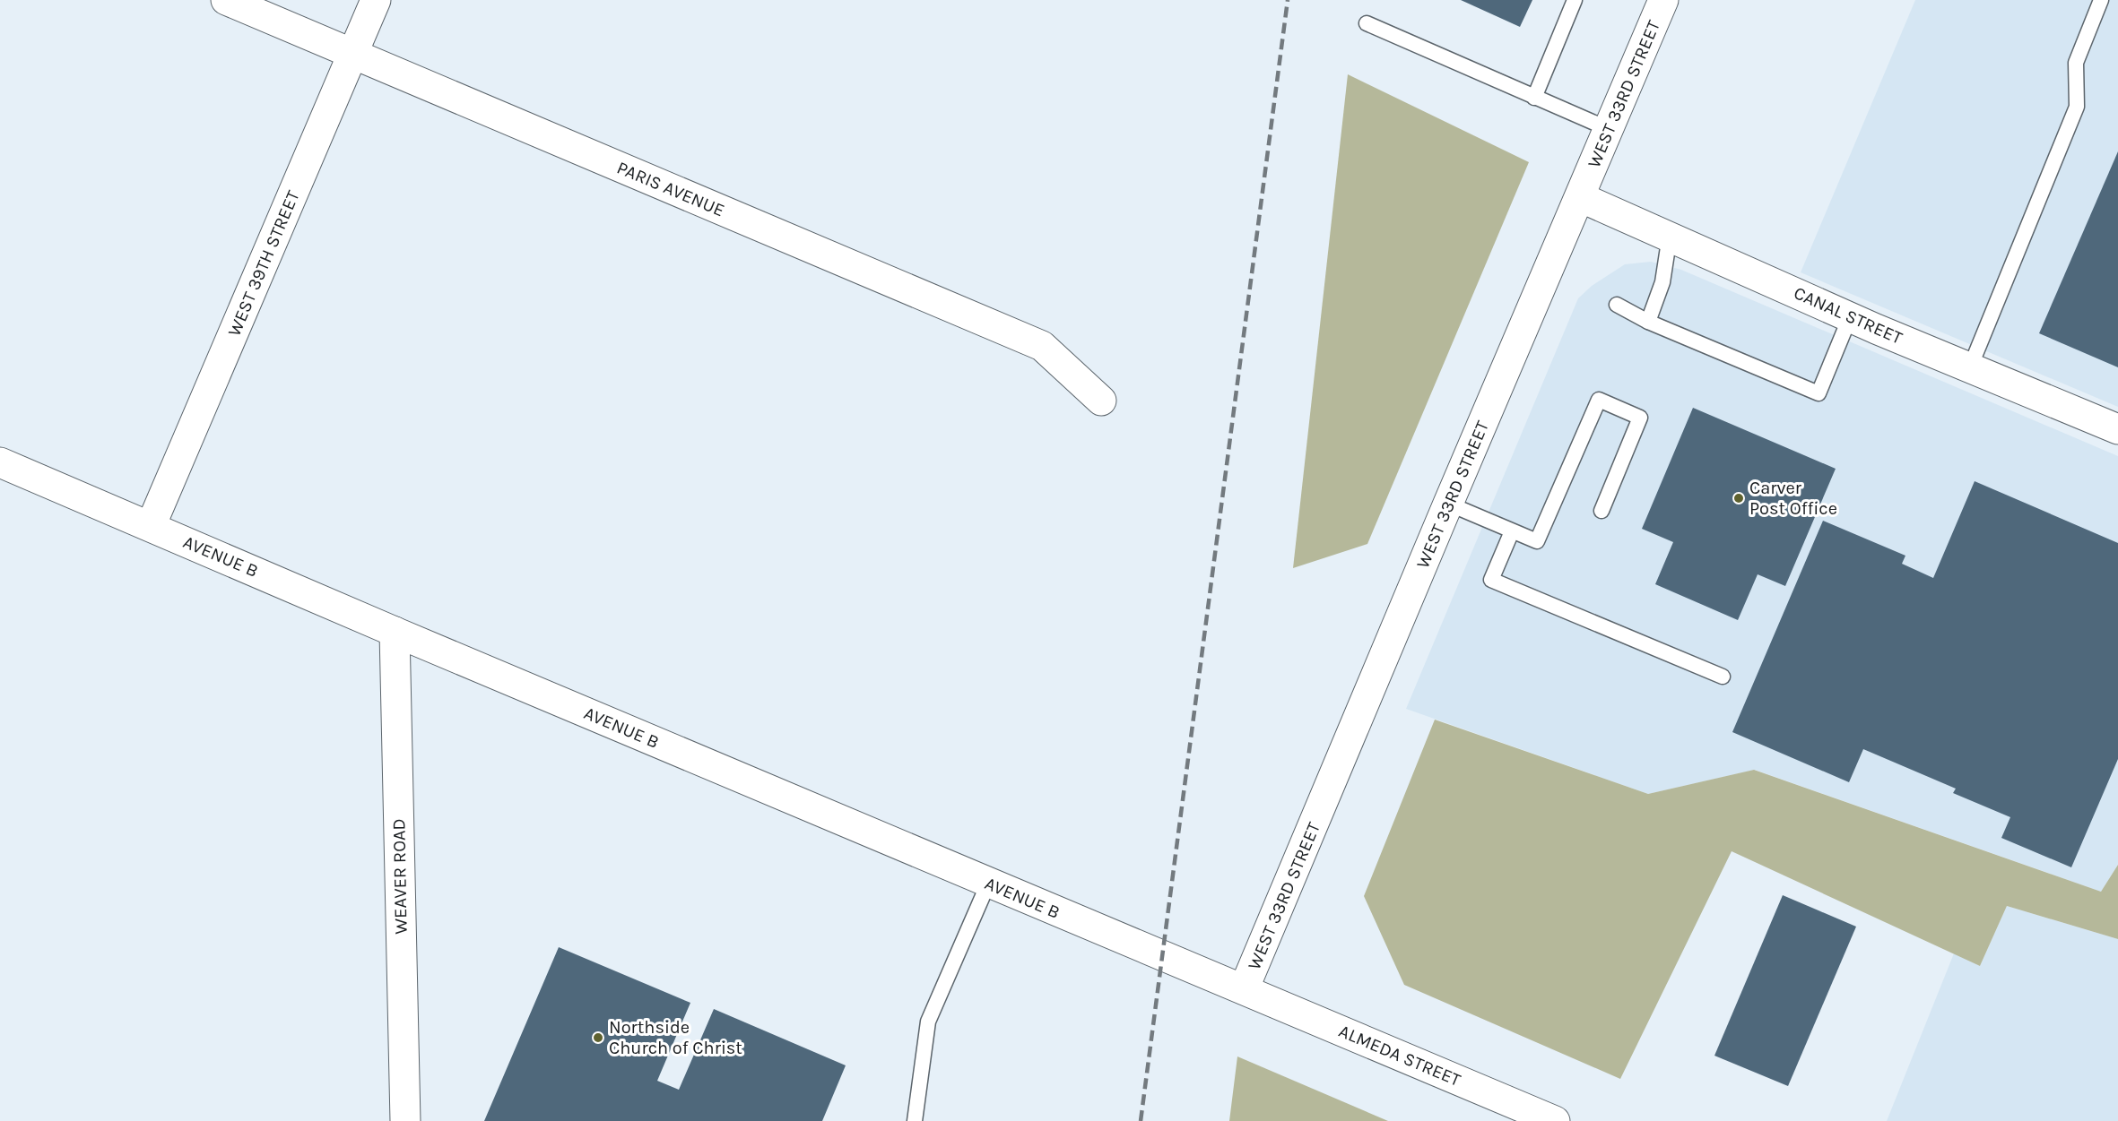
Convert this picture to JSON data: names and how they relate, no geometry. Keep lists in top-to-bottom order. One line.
{"streets":{"street":["WEST 33RD STREET","PARIS AVENUE","WEST 39TH STREET","CANAL STREET","AVENUE B","WEAVER ROAD","ALMEDA STREET"]},"crossings":[["WEST 33RD STREET","CANAL STREET"],["WEST 33RD STREET","AVENUE B"],["WEST 33RD STREET","ALMEDA STREET"],["PARIS AVENUE","WEST 39TH STREET"],["WEST 39TH STREET","AVENUE B"],["AVENUE B","WEAVER ROAD"],["AVENUE B","ALMEDA STREET"]],"places":["Carver Post Office","Northside Church of Christ"]}
